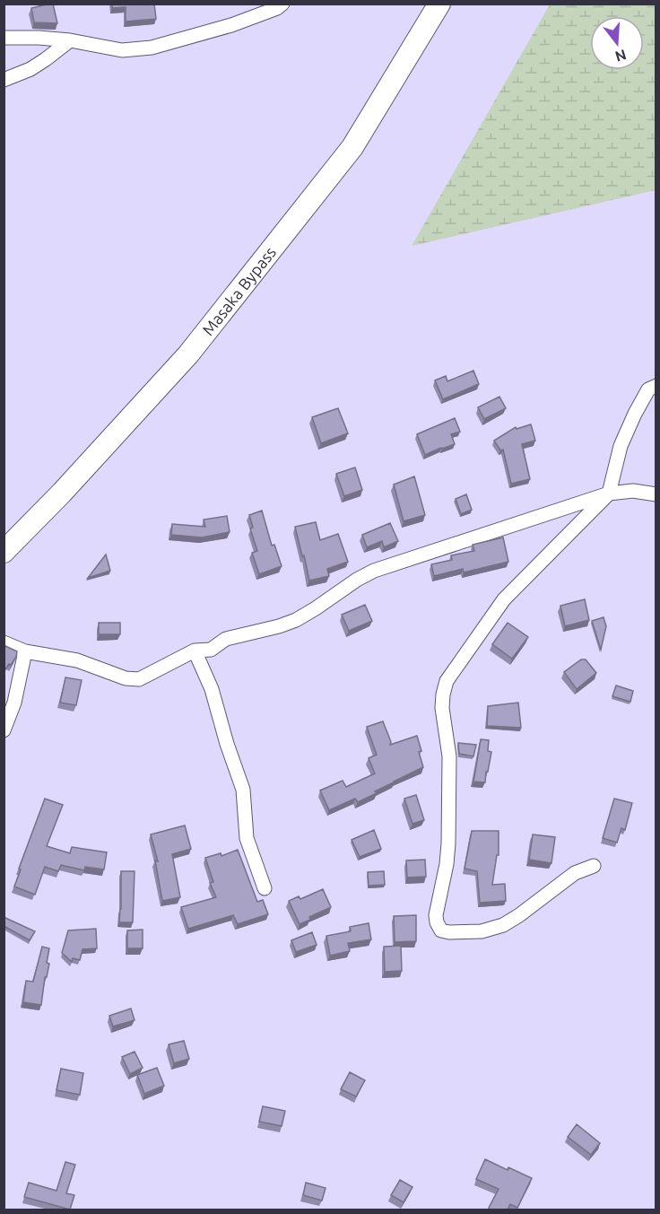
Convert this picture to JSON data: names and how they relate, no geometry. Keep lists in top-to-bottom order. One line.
{"streets":{"highway":["Masaka Bypass"]},"north":"bottom"}
